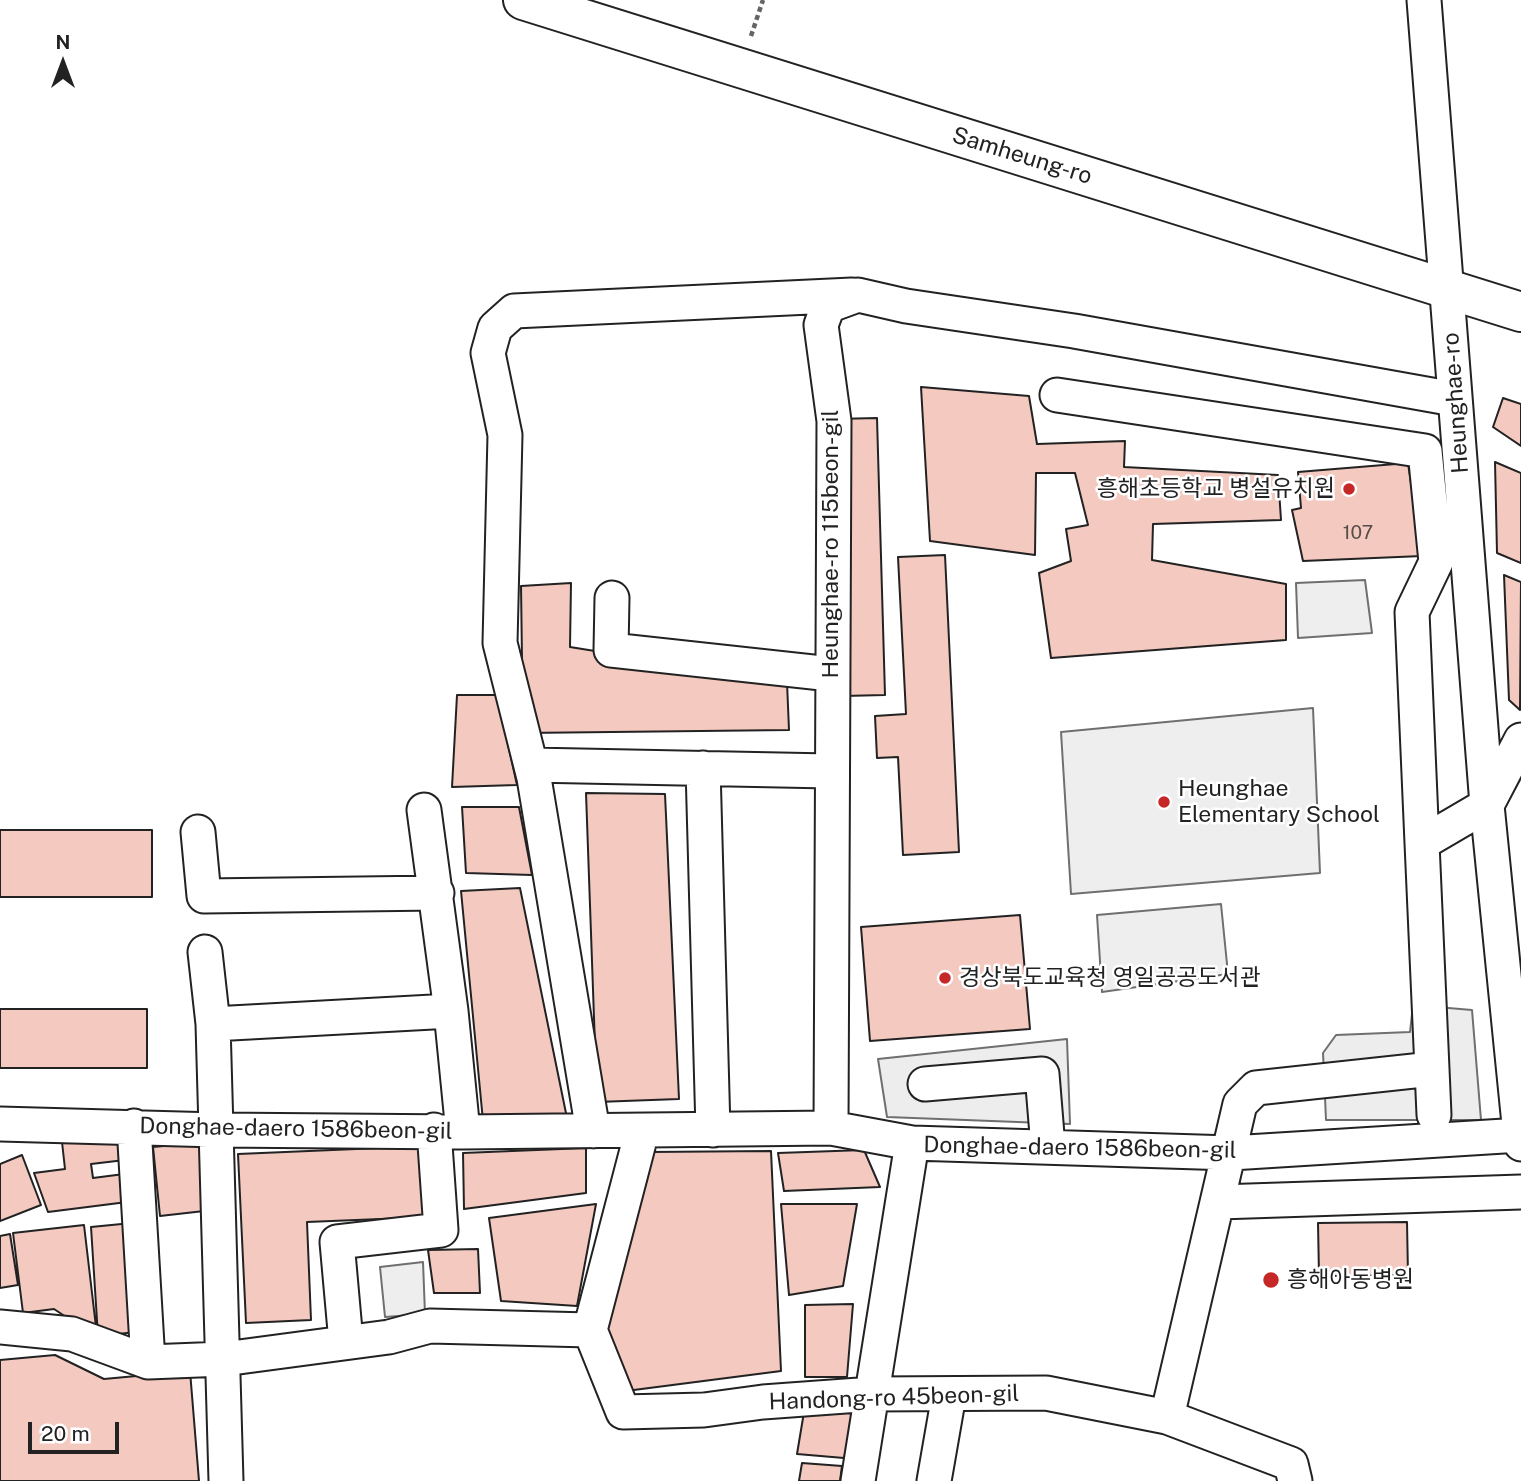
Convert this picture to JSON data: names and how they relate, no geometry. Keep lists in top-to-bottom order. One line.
{"streets":{"main road":["Samheung-ro"],"street":["Heunghae-ro","Heunghae-ro 115beon-gil","Donghae-daero 1586beon-gil","Handong-ro 45beon-gil"]},"crossings":[["Samheung-ro","Heunghae-ro"],["Heunghae-ro","Donghae-daero 1586beon-gil"],["Heunghae-ro 115beon-gil","Donghae-daero 1586beon-gil"]],"places":["흥해초등학교 병설유치원","Heunghae Elementary School","경상북도교육청 영일공공도서관","흥해아동병원"],"house_numbers":["107"],"scale_bar":"20 m","north":"top"}
